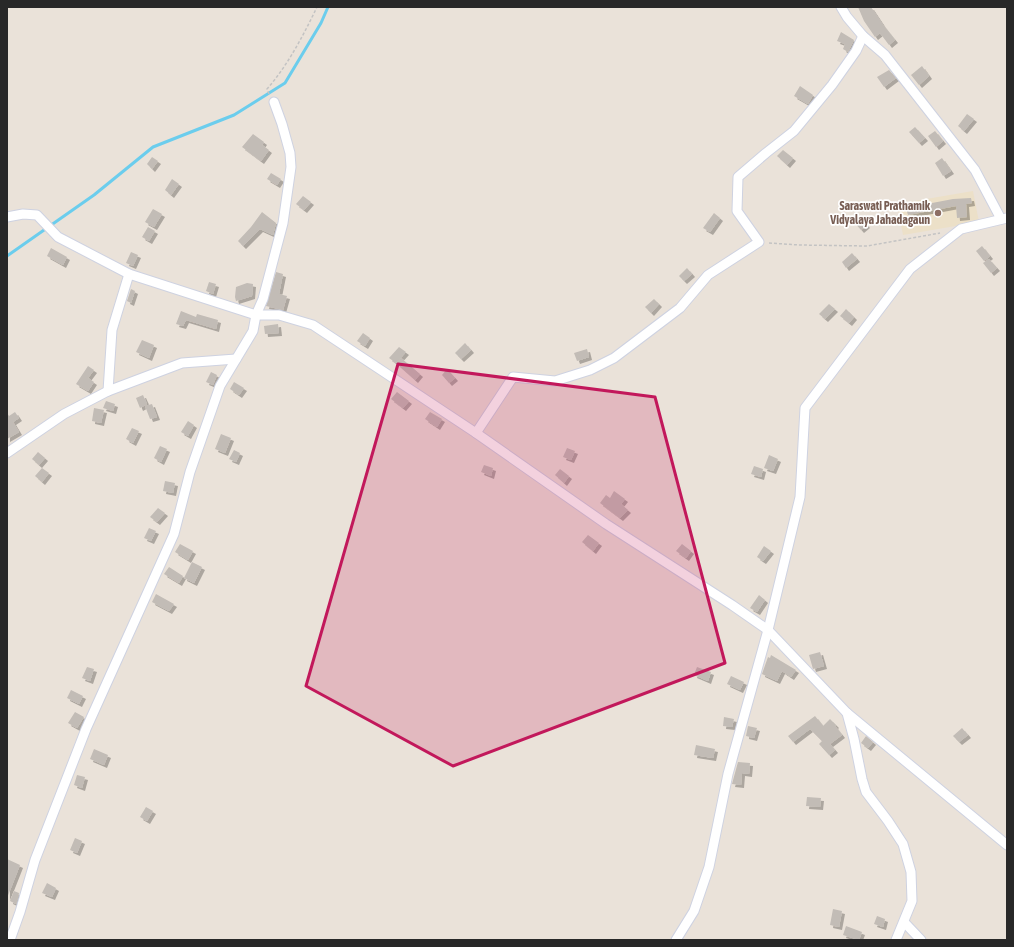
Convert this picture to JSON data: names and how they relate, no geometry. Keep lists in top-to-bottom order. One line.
{"places":["Saraswati Prathamik Vidyalaya Jahadagaun"]}
